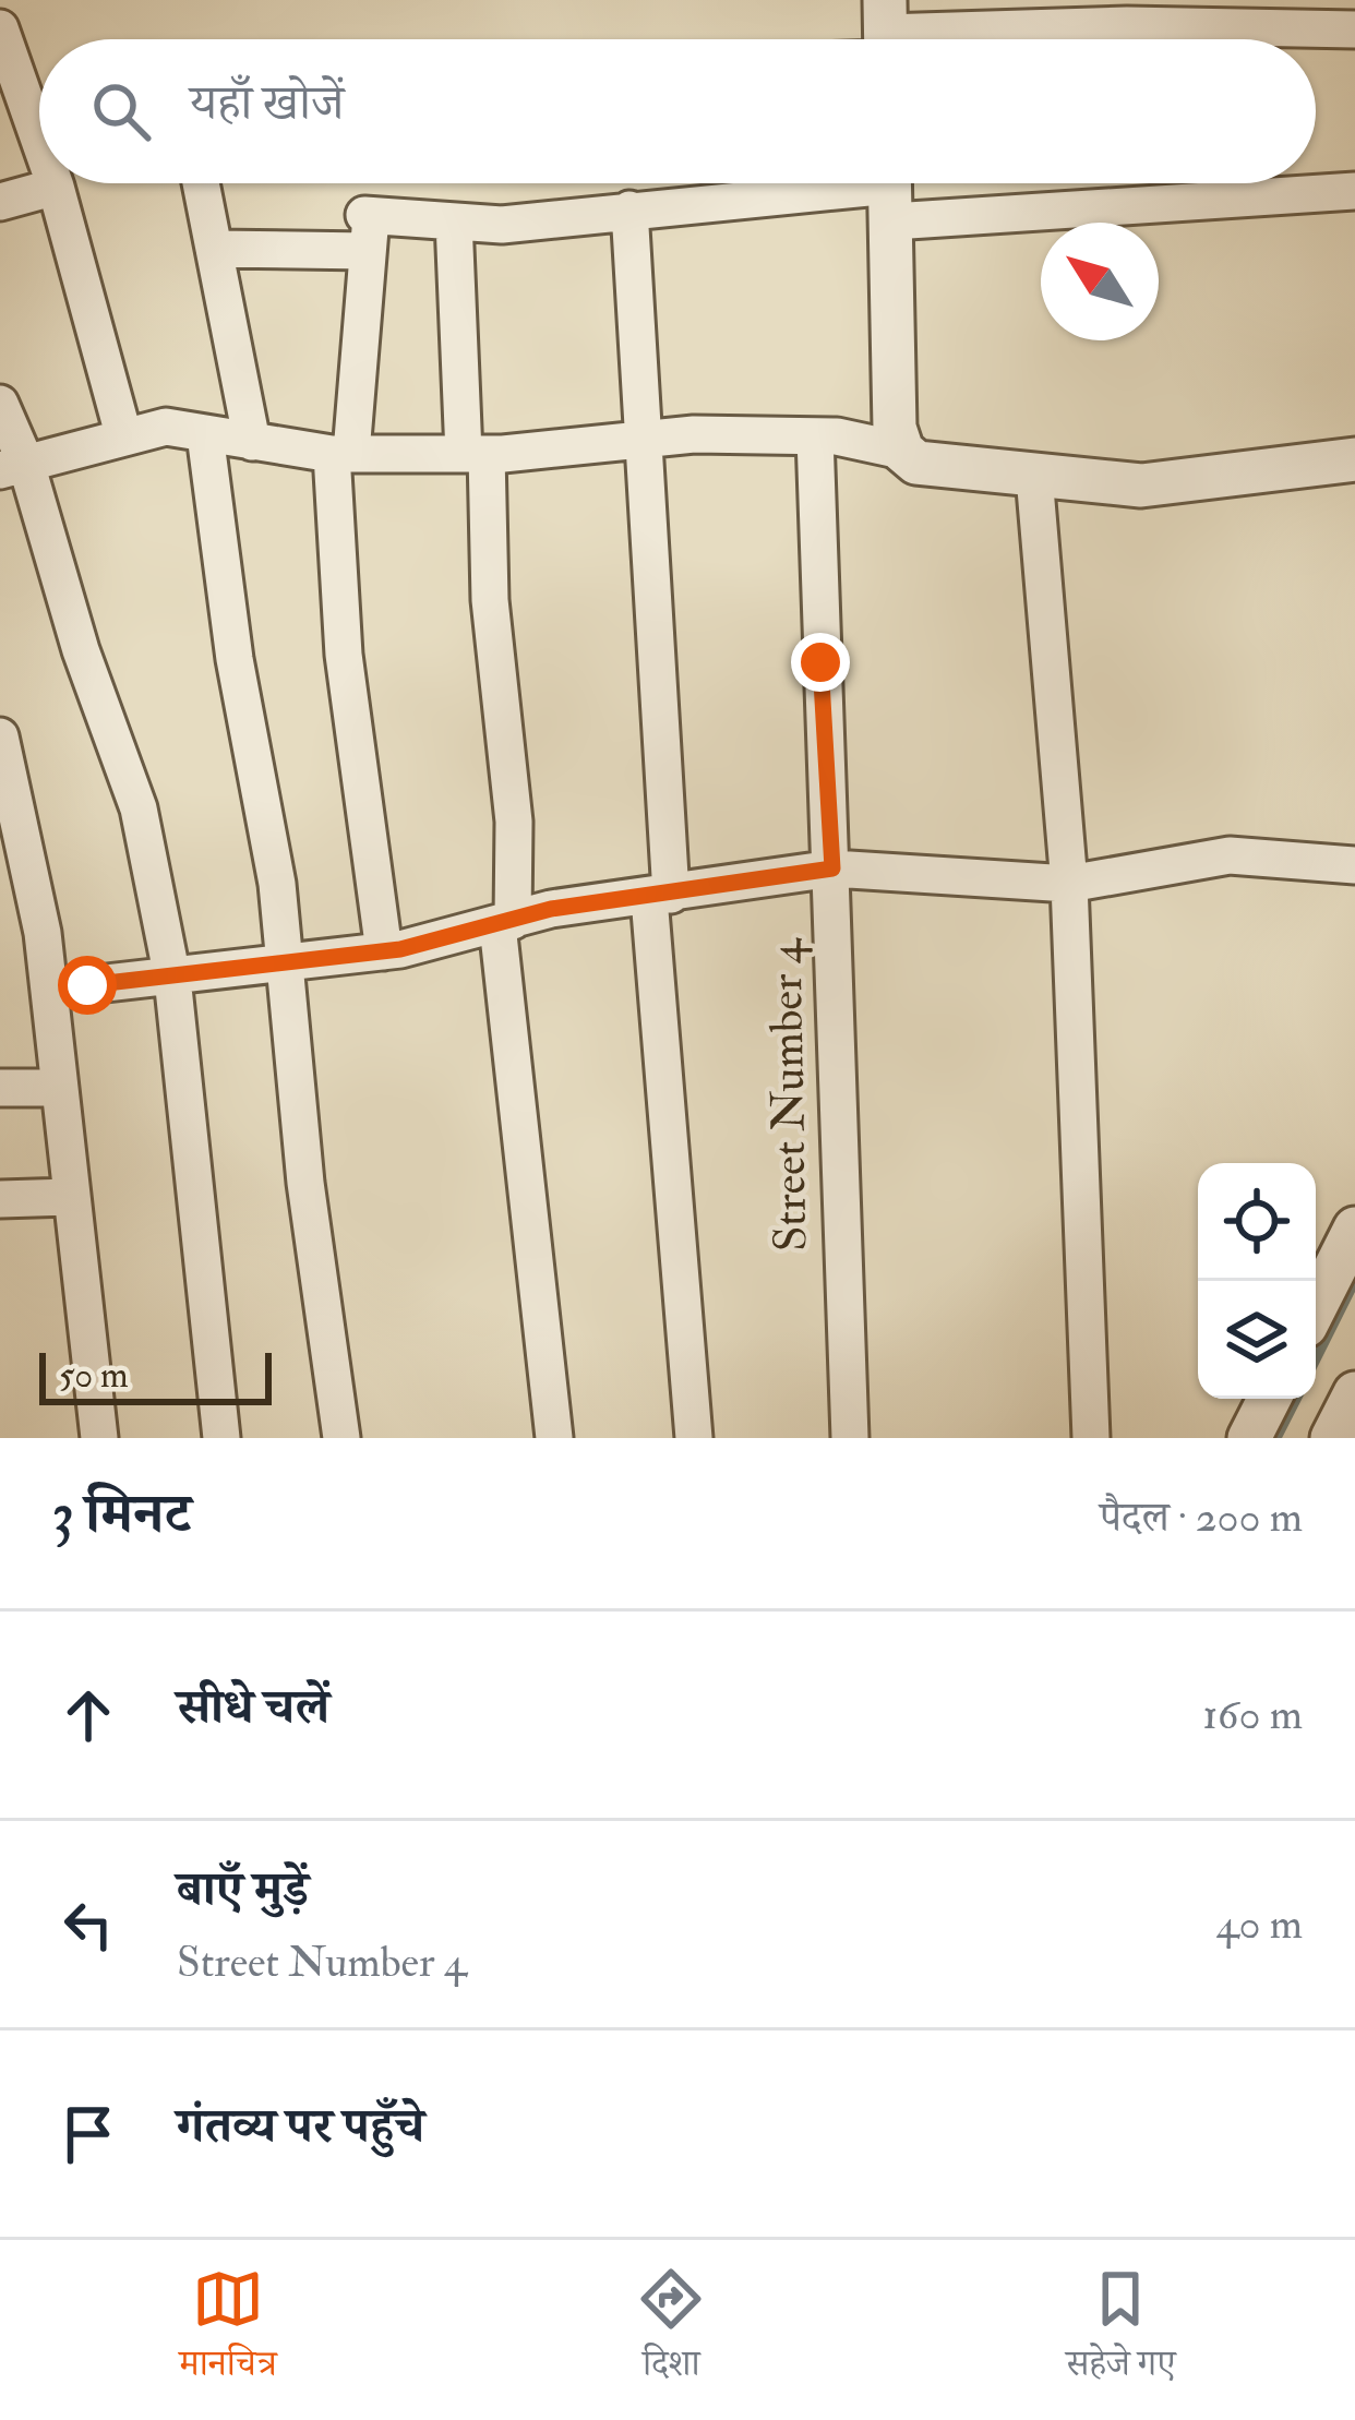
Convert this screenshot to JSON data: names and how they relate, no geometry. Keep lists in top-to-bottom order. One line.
{"streets":{"street":["Street Number 4"]},"scale_bar":"50 m","north":"top left","page":{"search":"यहाँ खोजें","scale":"50 m","heading":["3 मिनट","पैदल · 200 m"],"list":[["सीधे चलें","160 m"],["बाएँ मुड़ें","Street Number 4","40 m"],"गंतव्य पर पहुँचे"],"nav":["मानचित्र","दिशा","सहेजे गए"]}}
